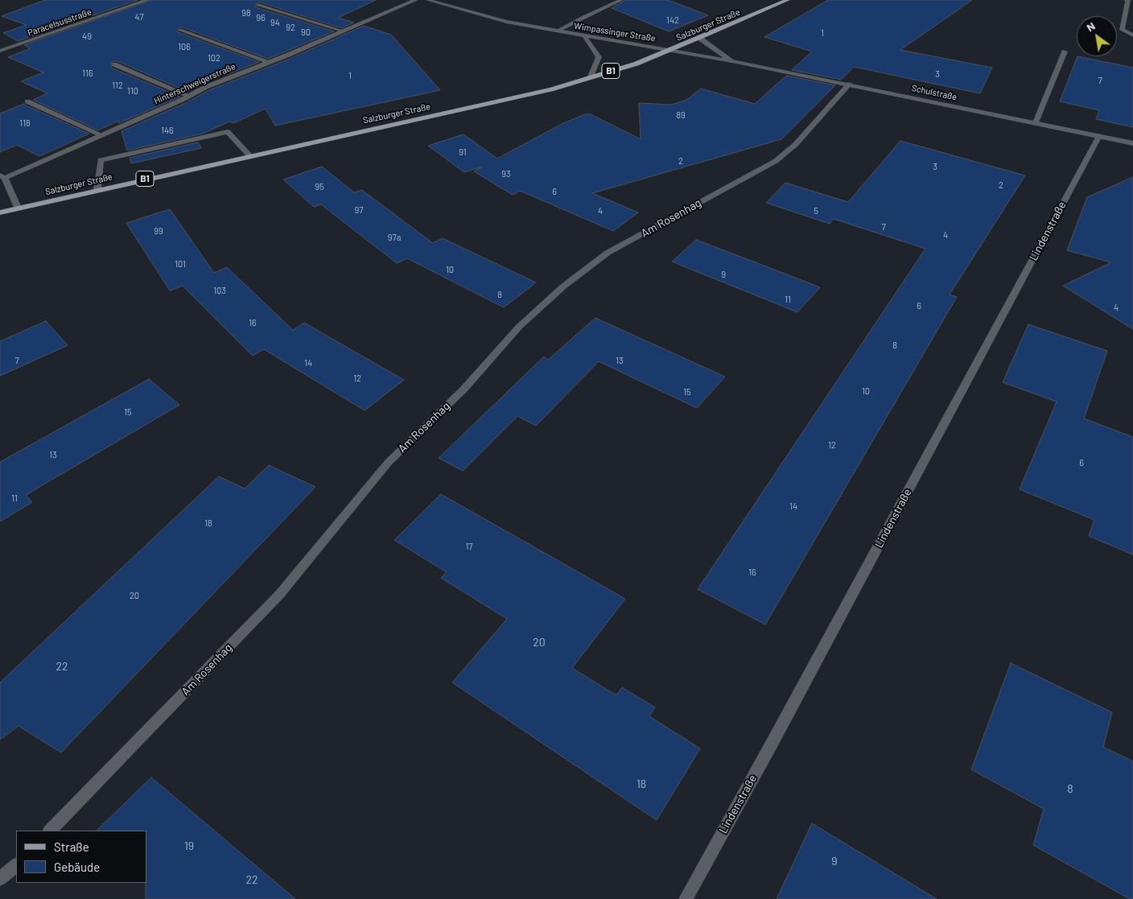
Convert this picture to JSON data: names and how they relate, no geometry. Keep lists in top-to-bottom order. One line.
{"streets":{"main road":["Salzburger Straße","B1"],"street":["Paracelsusstraße","Wimpassinger Straße","Hinterschweigerstraße","Schulstraße","Am Rosenhag","Lindenstraße"]},"crossings":[["Salzburger Straße","Wimpassinger Straße"],["Salzburger Straße","Hinterschweigerstraße"],["Salzburger Straße","Schulstraße"],["Wimpassinger Straße","Schulstraße"],["Schulstraße","Am Rosenhag"],["Schulstraße","Lindenstraße"]],"house_numbers":["98","47","96","142","94","92","90","1","49","106","102","116","3","1","7","112","110","89","118","146","91","2","3","93","2","95","6","97","4","5","7","99","4","97a","101","10","9","103","8","11","6","4","16","8","7","13","14","12","10","15","15","12","13","6","11","14","18","17","16","20","20","22","18","8","19","9","22"],"legend":["Straße","Gebäude"],"north":"top left"}
